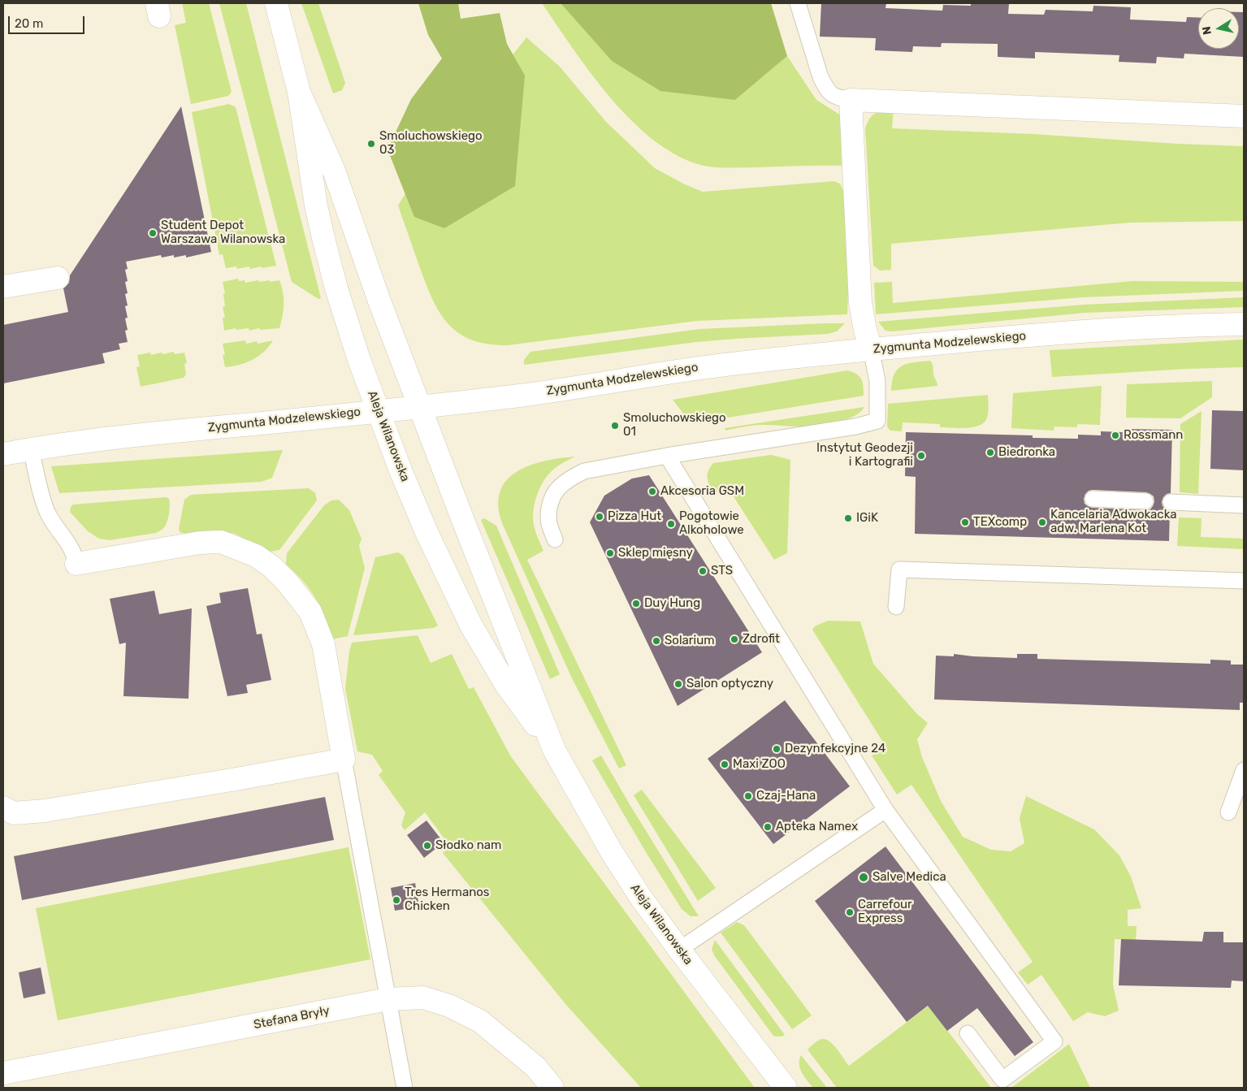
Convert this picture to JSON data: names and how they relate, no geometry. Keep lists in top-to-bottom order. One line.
{"streets":{"street":["Zygmunta Modzelewskiego","Aleja Wilanowska","Stefana Bryły"]},"crossings":[["Zygmunta Modzelewskiego","Aleja Wilanowska"]],"places":["Smoluchowskiego 03","Student Depot Warszawa Wilanowska","Smoluchowskiego 01","Rossmann","Biedronka","Instytut Geodezji i Kartografii","Akcesoria GSM","Pizza Hut","IGiK","TEXcomp","Kancelaria Adwokacka adw. Marlena Kot","Pogotowie Alkoholowe","Sklep mięsny","STS","Duy Hung","Zdrofit","Solarium","Salon optyczny","Dezynfekcyjne 24","Maxi ZOO","Czaj-Hana","Apteka Namex","Słodko nam","Salve Medica","Tres Hermanos Chicken","Carrefour Express"],"scale_bar":"20 m","north":"left"}
